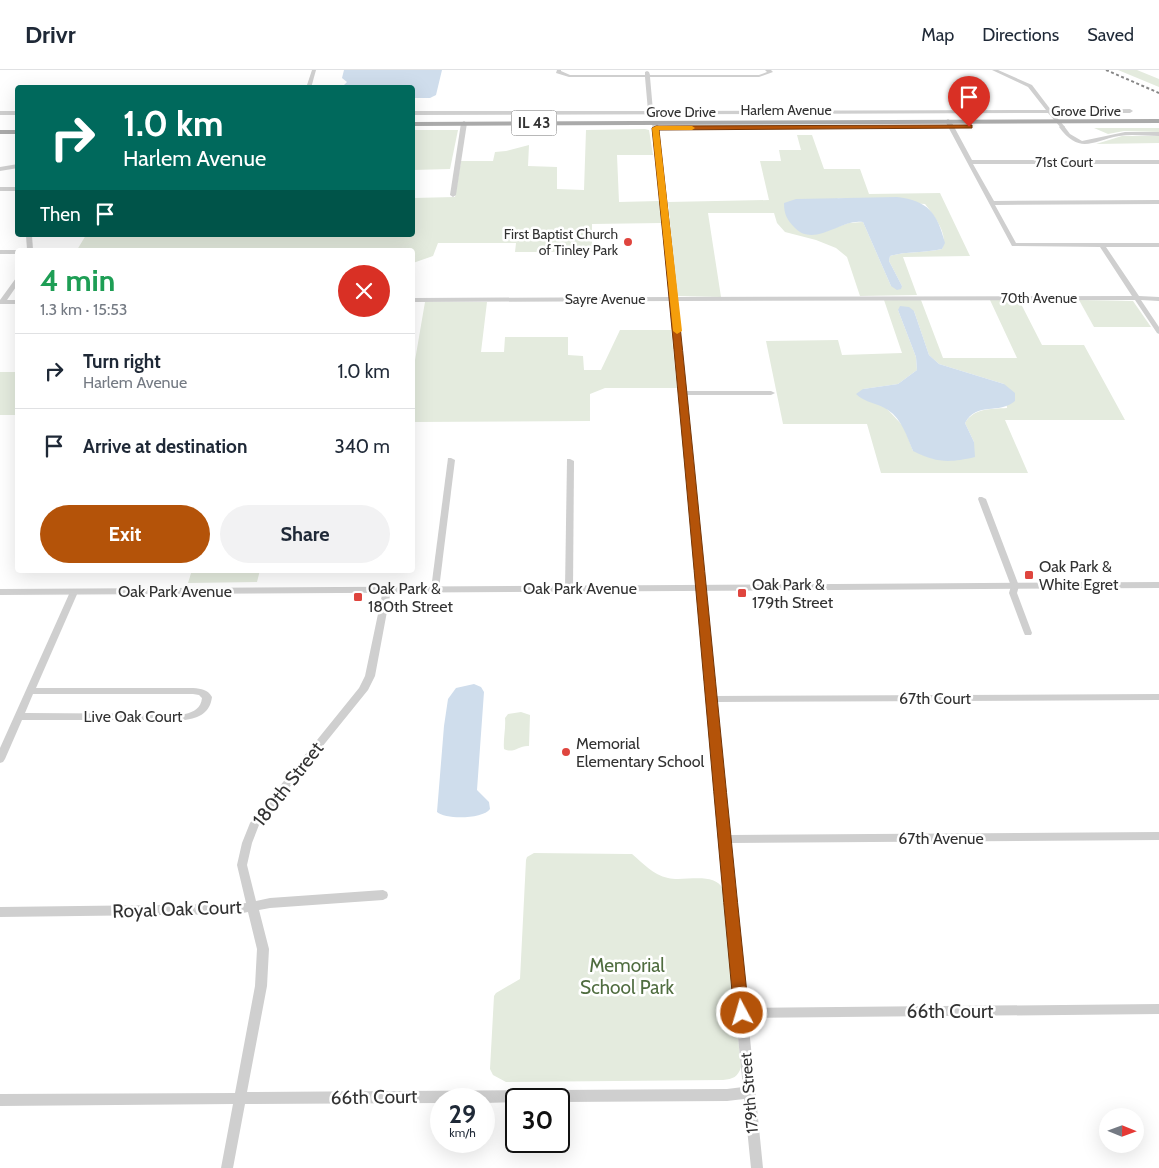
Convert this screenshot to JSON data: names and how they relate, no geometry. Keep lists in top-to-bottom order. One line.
{"streets":{"main road":["Harlem Avenue","IL 43"],"street":["Grove Drive","71st Court","70th Avenue","Sayre Avenue","Oak Park Avenue","67th Court","Live Oak Court","180th Street","67th Avenue","Royal Oak Court","66th Court","179th Street"]},"crossings":[["Harlem Avenue","179th Street"],["70th Avenue","Sayre Avenue"],["Sayre Avenue","179th Street"],["Oak Park Avenue","180th Street"],["Oak Park Avenue","179th Street"],["67th Court","179th Street"],["180th Street","Royal Oak Court"],["180th Street","66th Court"],["67th Avenue","179th Street"],["66th Court","179th Street"]],"parks":["Memorial School Park"],"places":{"other":["First Baptist Church of Tinley Park","Memorial Elementary School"],"transit":["Oak Park & White Egret","Oak Park & 179th Street","Oak Park & 180th Street"]},"north":"right","page":{"header":"Drivr","nav":["Map","Directions","Saved"],"turn":["1.0 km","Harlem Avenue"],"then":"Then","heading":["4 min","1.3 km · 15:53"],"list":[{"name":"Turn right","note":"Harlem Avenue","value":"1.0 km"},{"name":"Arrive at destination","value":"340 m"}],"buttons":["Exit","Share"],"speed":"29 km/h","limit":"30"}}
